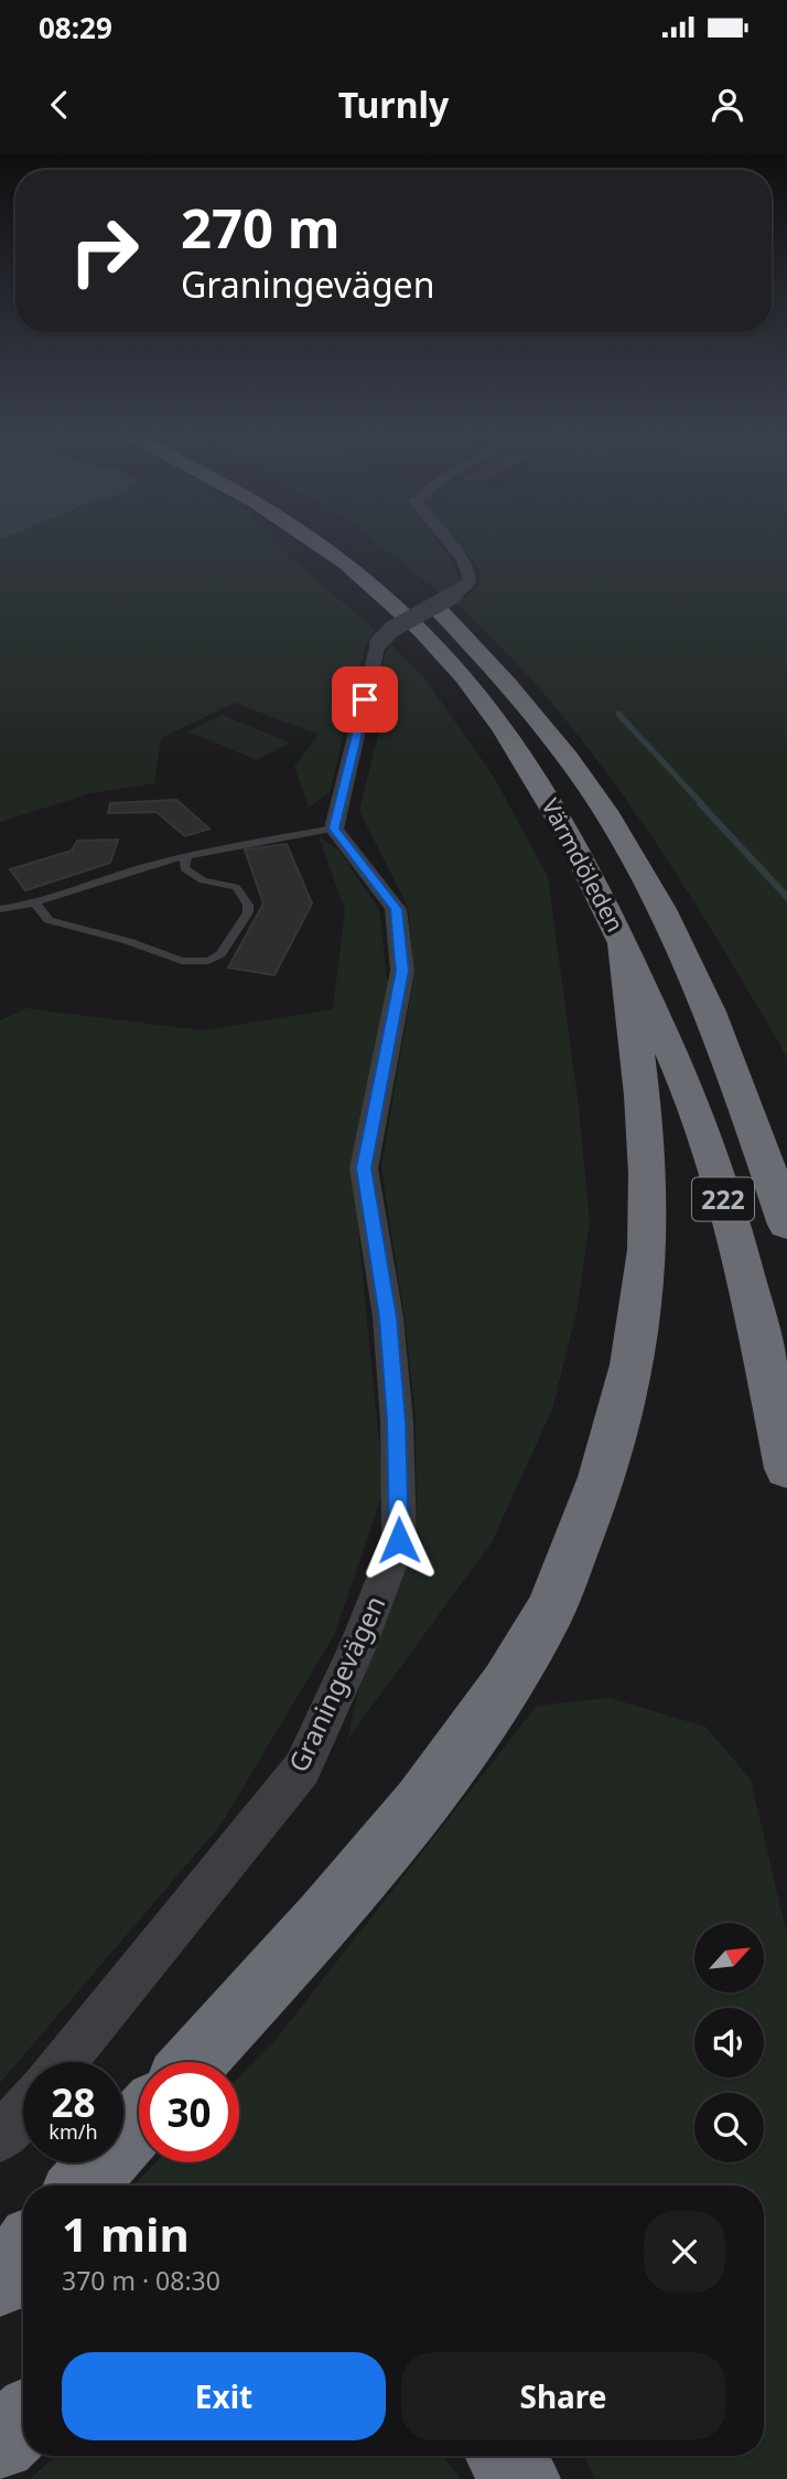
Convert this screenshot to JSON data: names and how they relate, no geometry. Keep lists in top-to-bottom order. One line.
{"streets":{"highway":["Värmdöleden","222"],"street":["Graningevägen"]},"north":"top right","page":{"status":"08:29","header":"Turnly","turn":["270 m","Graningevägen"],"speed":"28 km/h","limit":"30","heading":["1 min","370 m · 08:30"],"buttons":["Exit","Share"]}}
